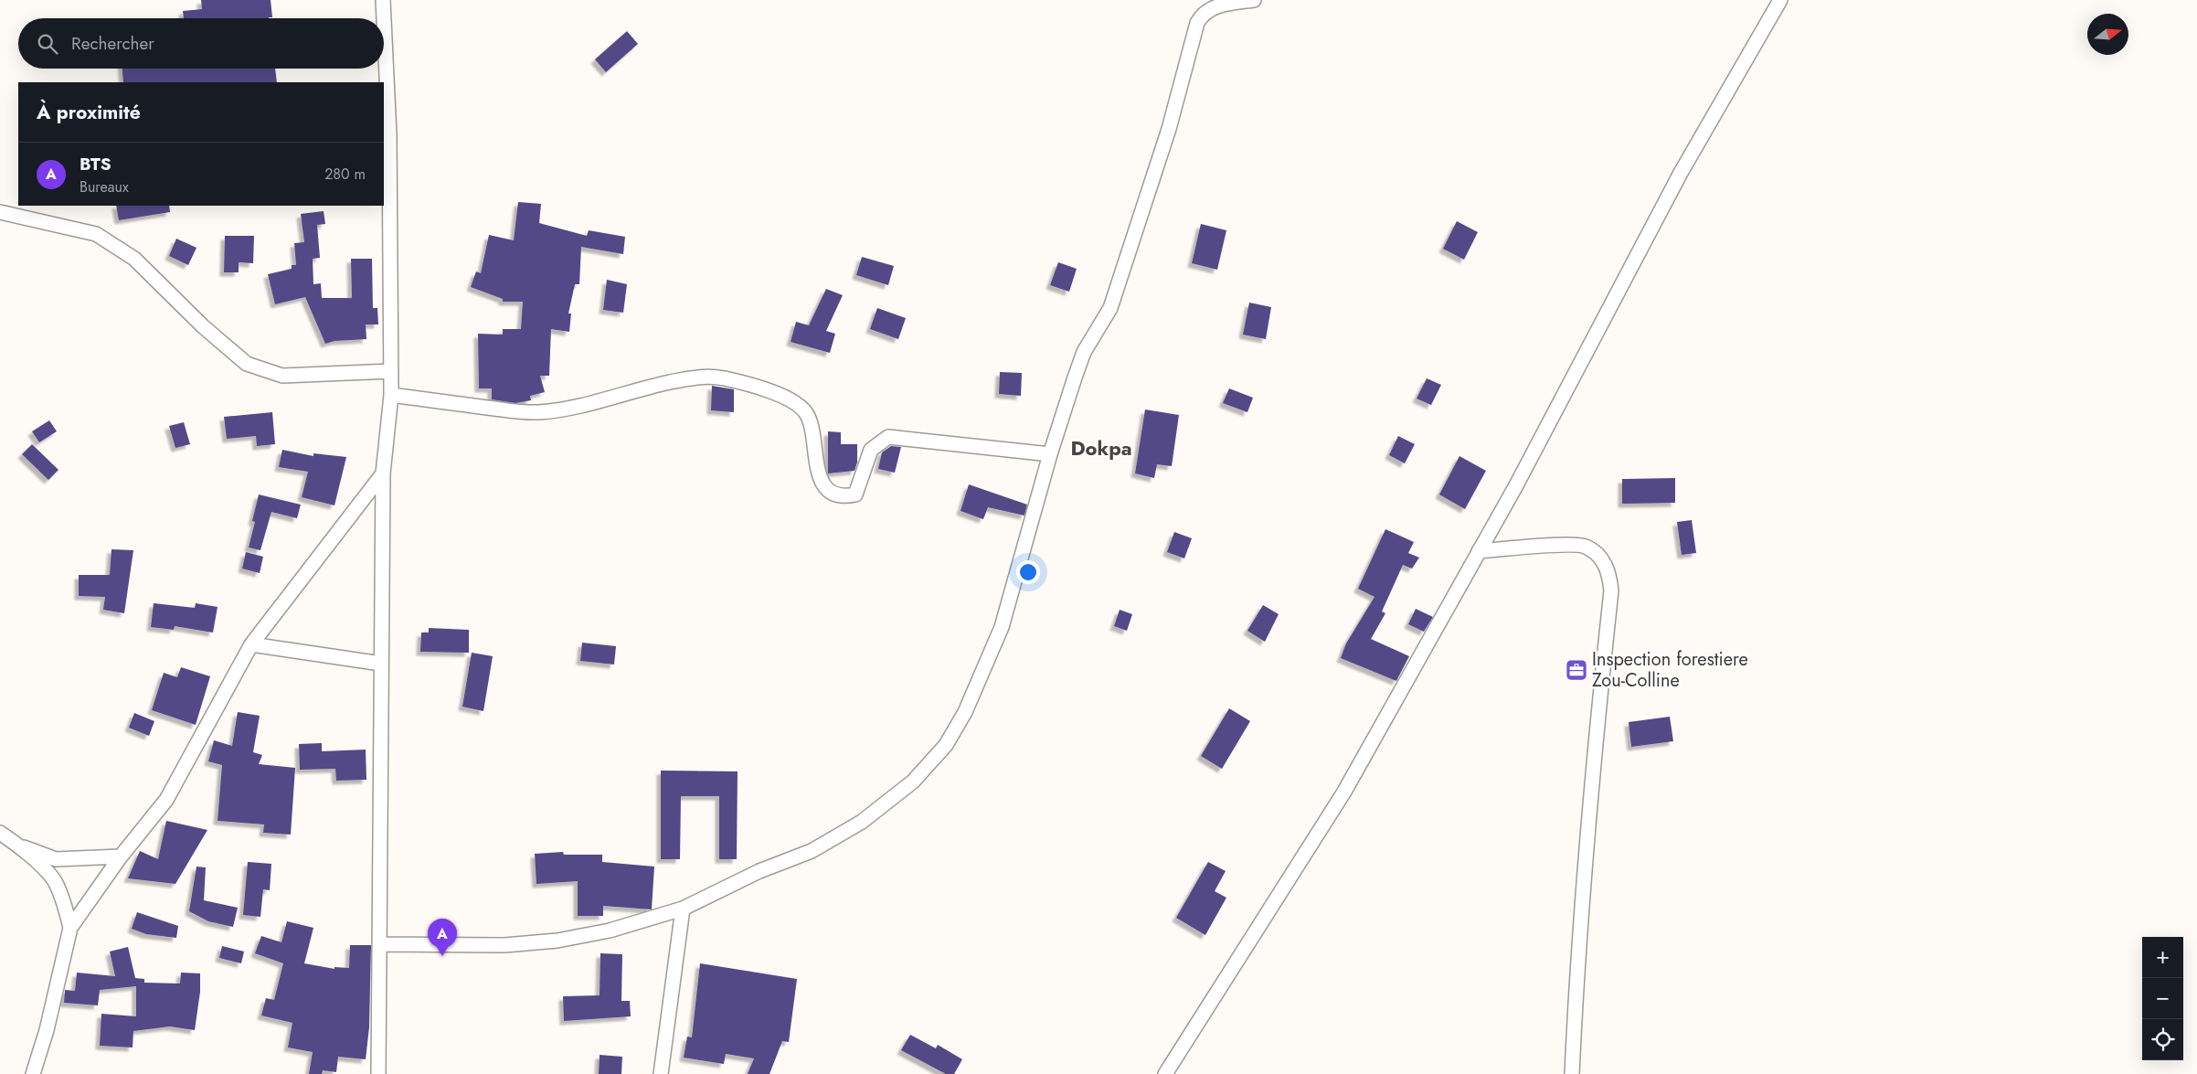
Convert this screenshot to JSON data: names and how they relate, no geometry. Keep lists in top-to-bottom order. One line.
{"districts":["Dokpa"],"places":{"office":["Inspection forestiere Zou-Colline"]},"north":"right","page":{"search":"Rechercher","heading":"À proximité","list":[{"mark":"A","name":"BTS","note":"Bureaux","value":"280 m"}],"pins":"A","map_buttons":["+","−"]}}
